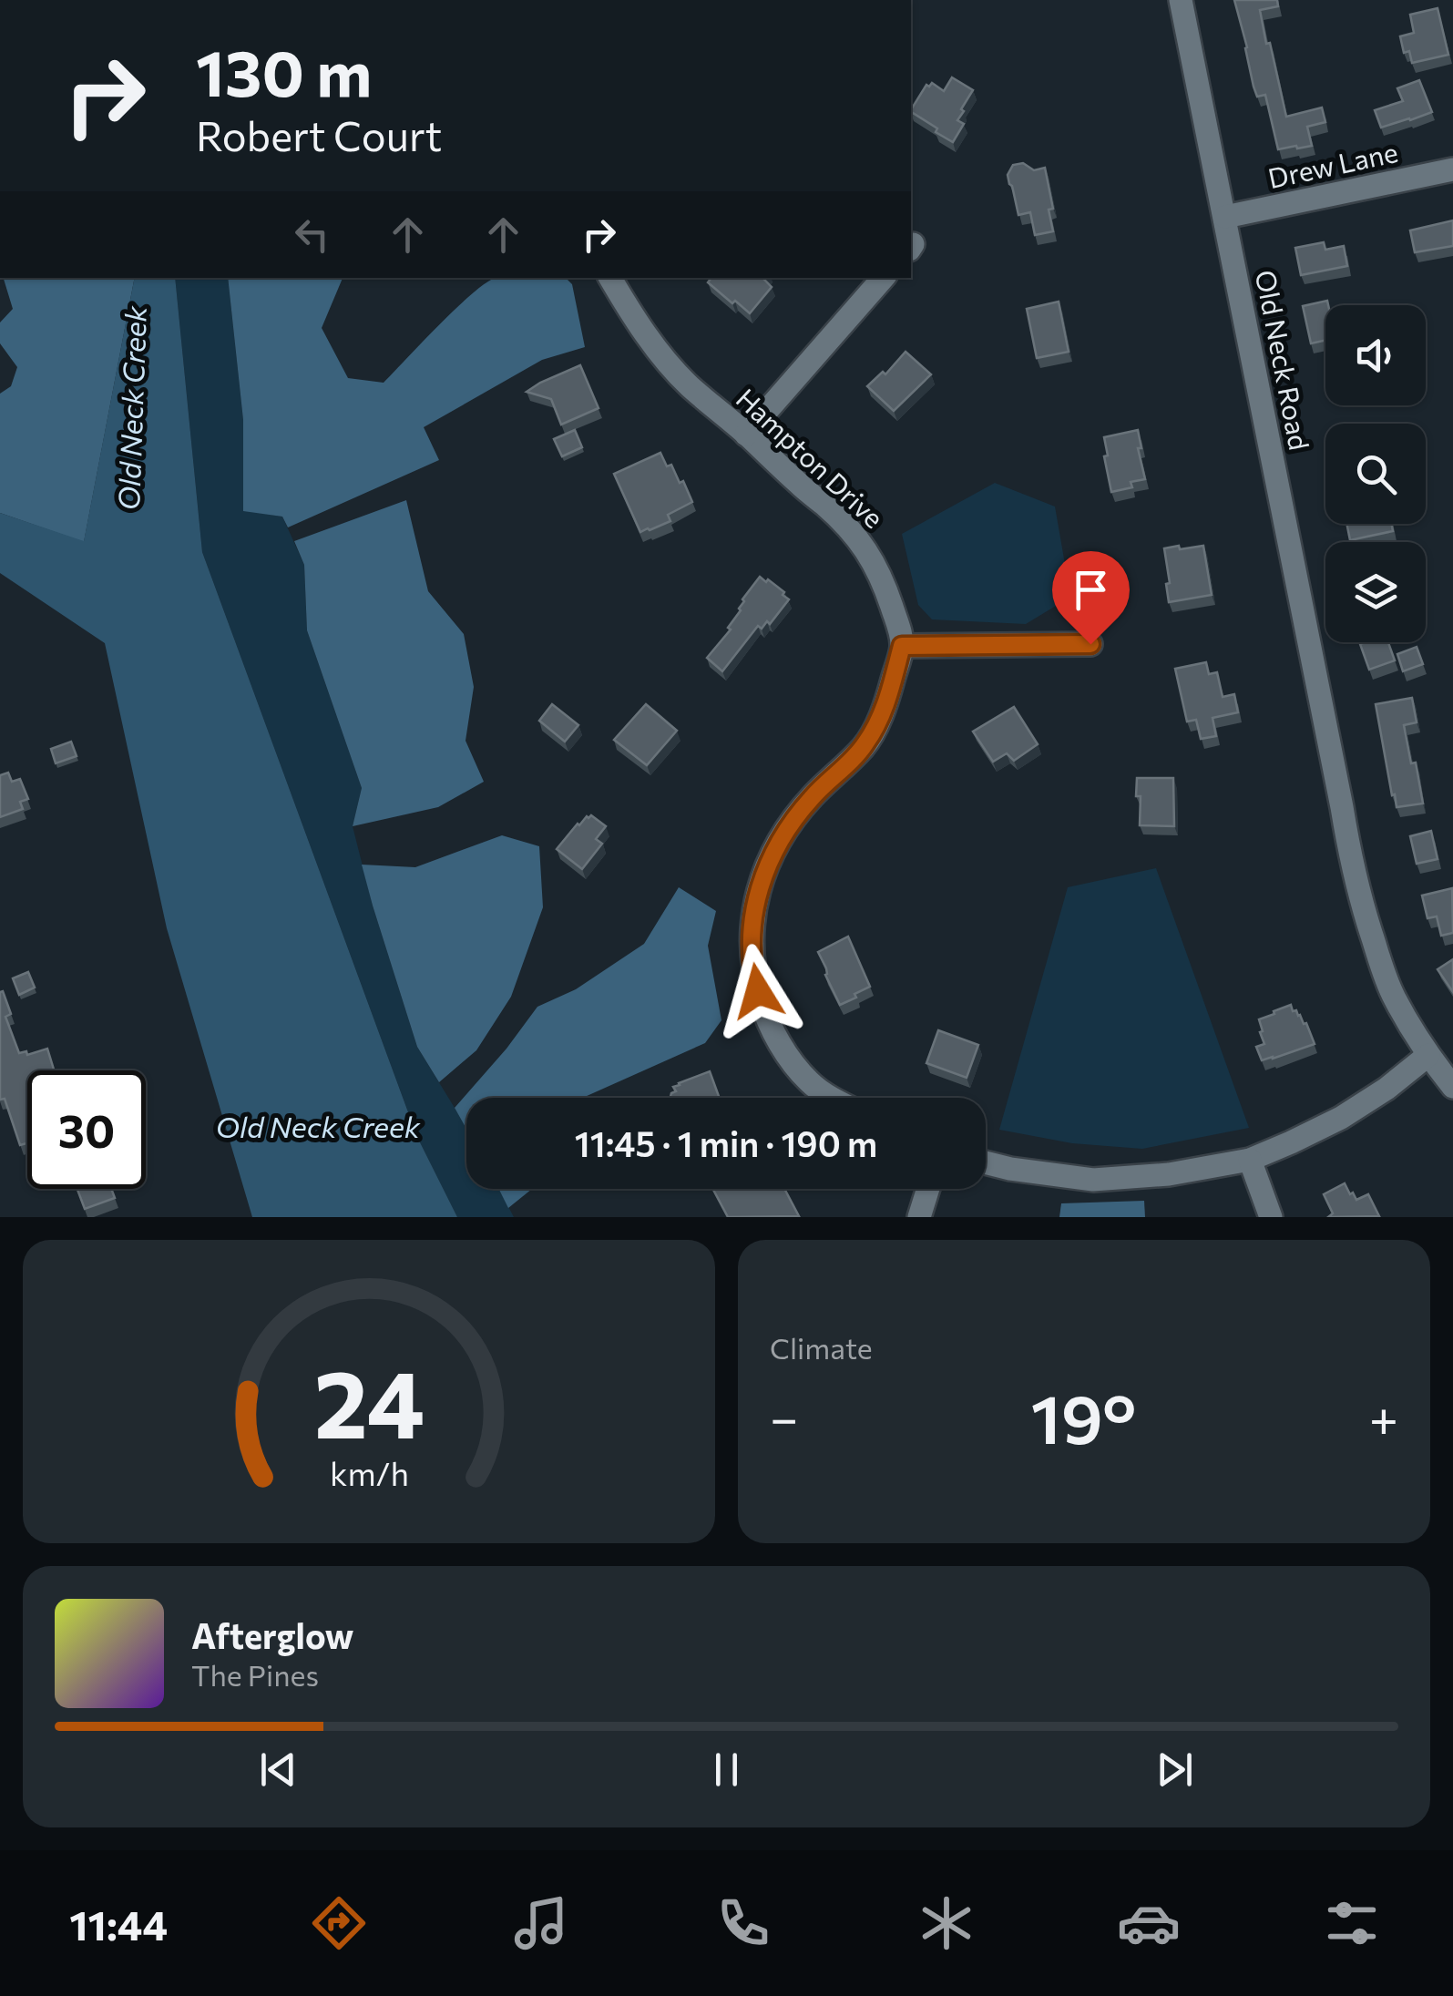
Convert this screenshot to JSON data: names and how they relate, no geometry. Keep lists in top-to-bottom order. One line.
{"streets":{"street":["Drew Lane","Old Neck Road","Hampton Drive"]},"crossings":[["Drew Lane","Old Neck Road"]],"water":["Old Neck Creek"],"page":{"turn":["130 m","Robert Court"],"limit":"30","trip":"11:45 · 1 min · 190 m","tile":"Climate","heat":["−","19°","+"],"song":["Afterglow","The Pines"],"tabs":"11:44","gauge":["24","km/h"]}}
